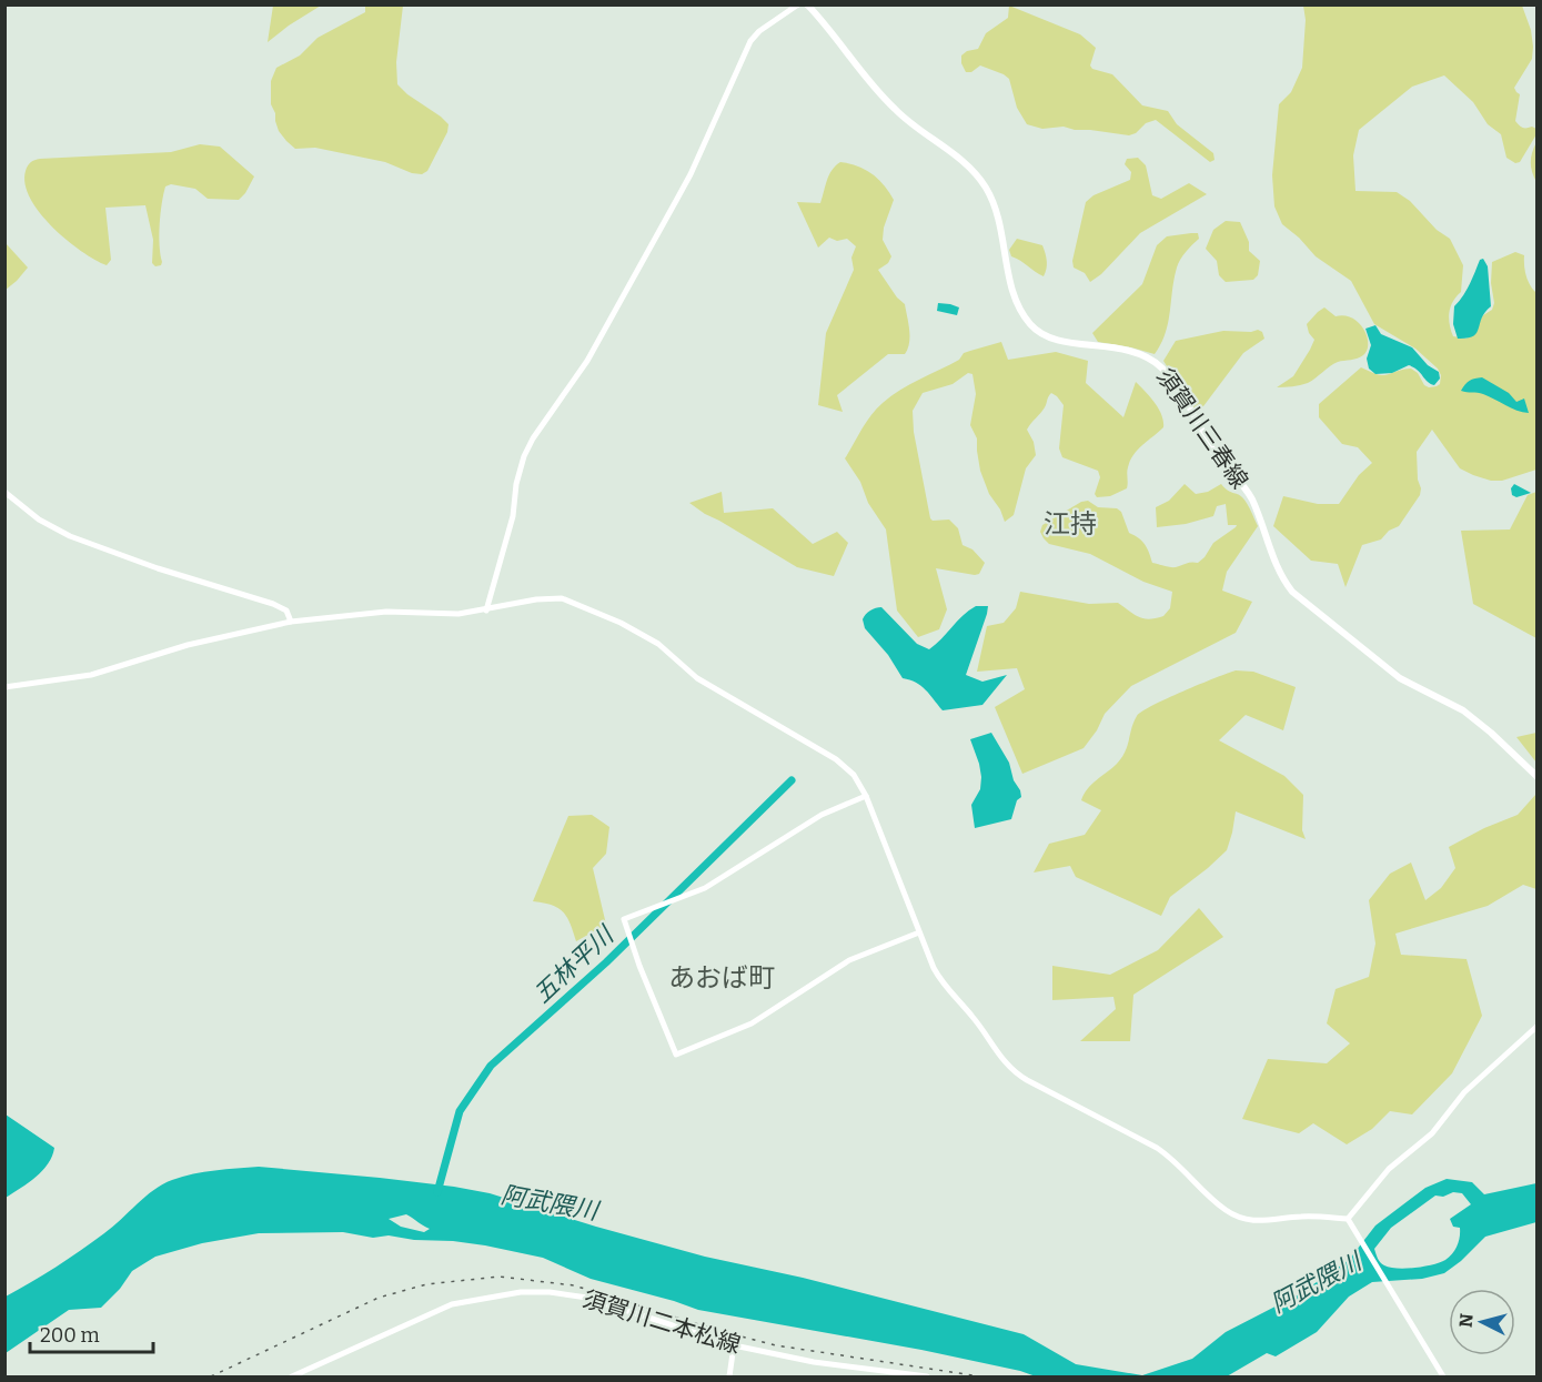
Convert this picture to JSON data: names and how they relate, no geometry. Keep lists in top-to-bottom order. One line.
{"streets":{"main road":["須賀川三春線"],"street":["須賀川二本松線"]},"districts":["江持","あおば町"],"water":["五林平川","阿武隈川"],"scale_bar":"200 m","north":"left"}
